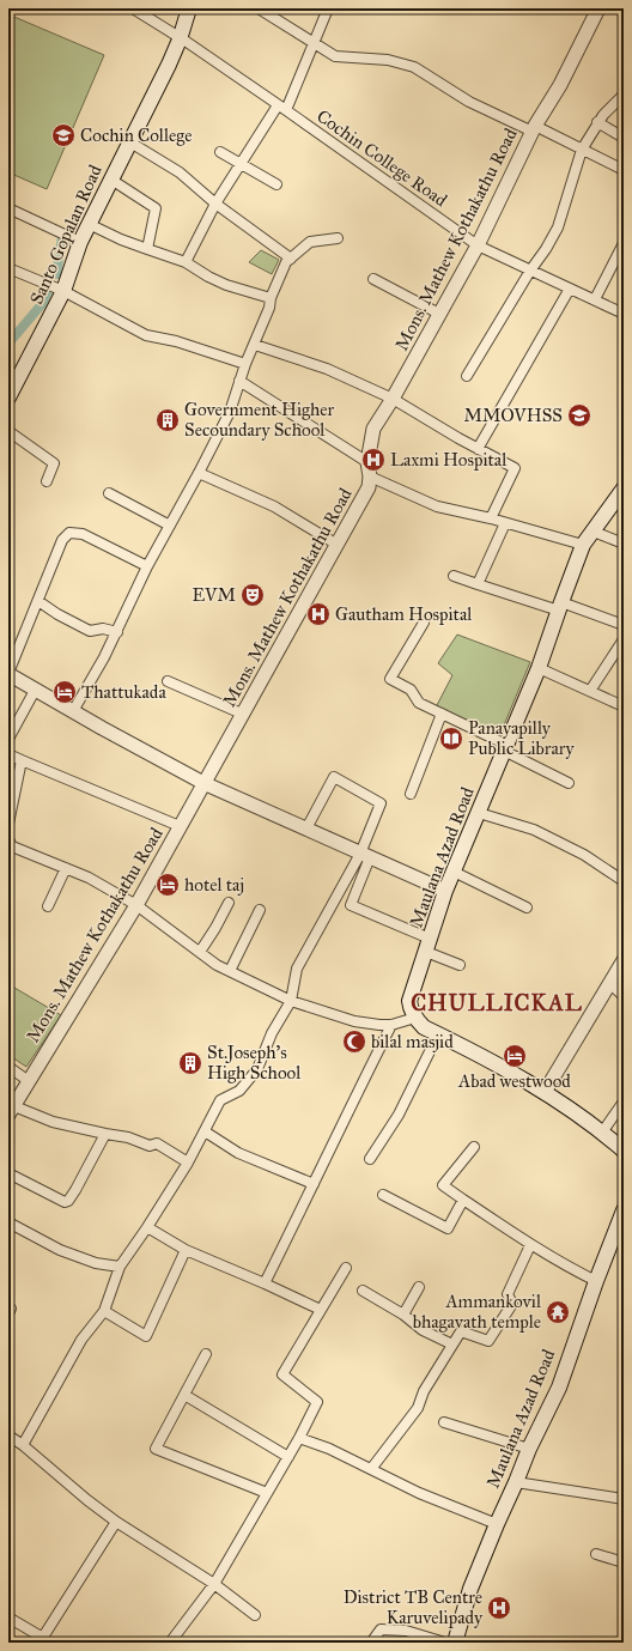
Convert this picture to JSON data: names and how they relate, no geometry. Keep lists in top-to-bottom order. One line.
{"streets":{"main road":["Santo Gopalan Road","Maulana Azad Road"],"street":["Cochin College Road","Mons. Mathew Kothakathu Road"]},"crossings":[["Cochin College Road","Santo Gopalan Road"],["Cochin College Road","Mons. Mathew Kothakathu Road"]],"districts":["CHULLICKAL"],"places":{"school or university":["Cochin College","MMOVHSS"],"building":["Government Higher Secoundary School","St.Joseph's High School"],"hospital":["Laxmi Hospital","Gautham Hospital","District TB Centre Karuvelipady"],"theatre":["EVM"],"hotel":["Thattukada","hotel taj","Abad westwood"],"library":["Panayapilly Public Library"],"mosque":["bilal masjid"],"temple":["Ammankovil bhagavath temple"]}}
